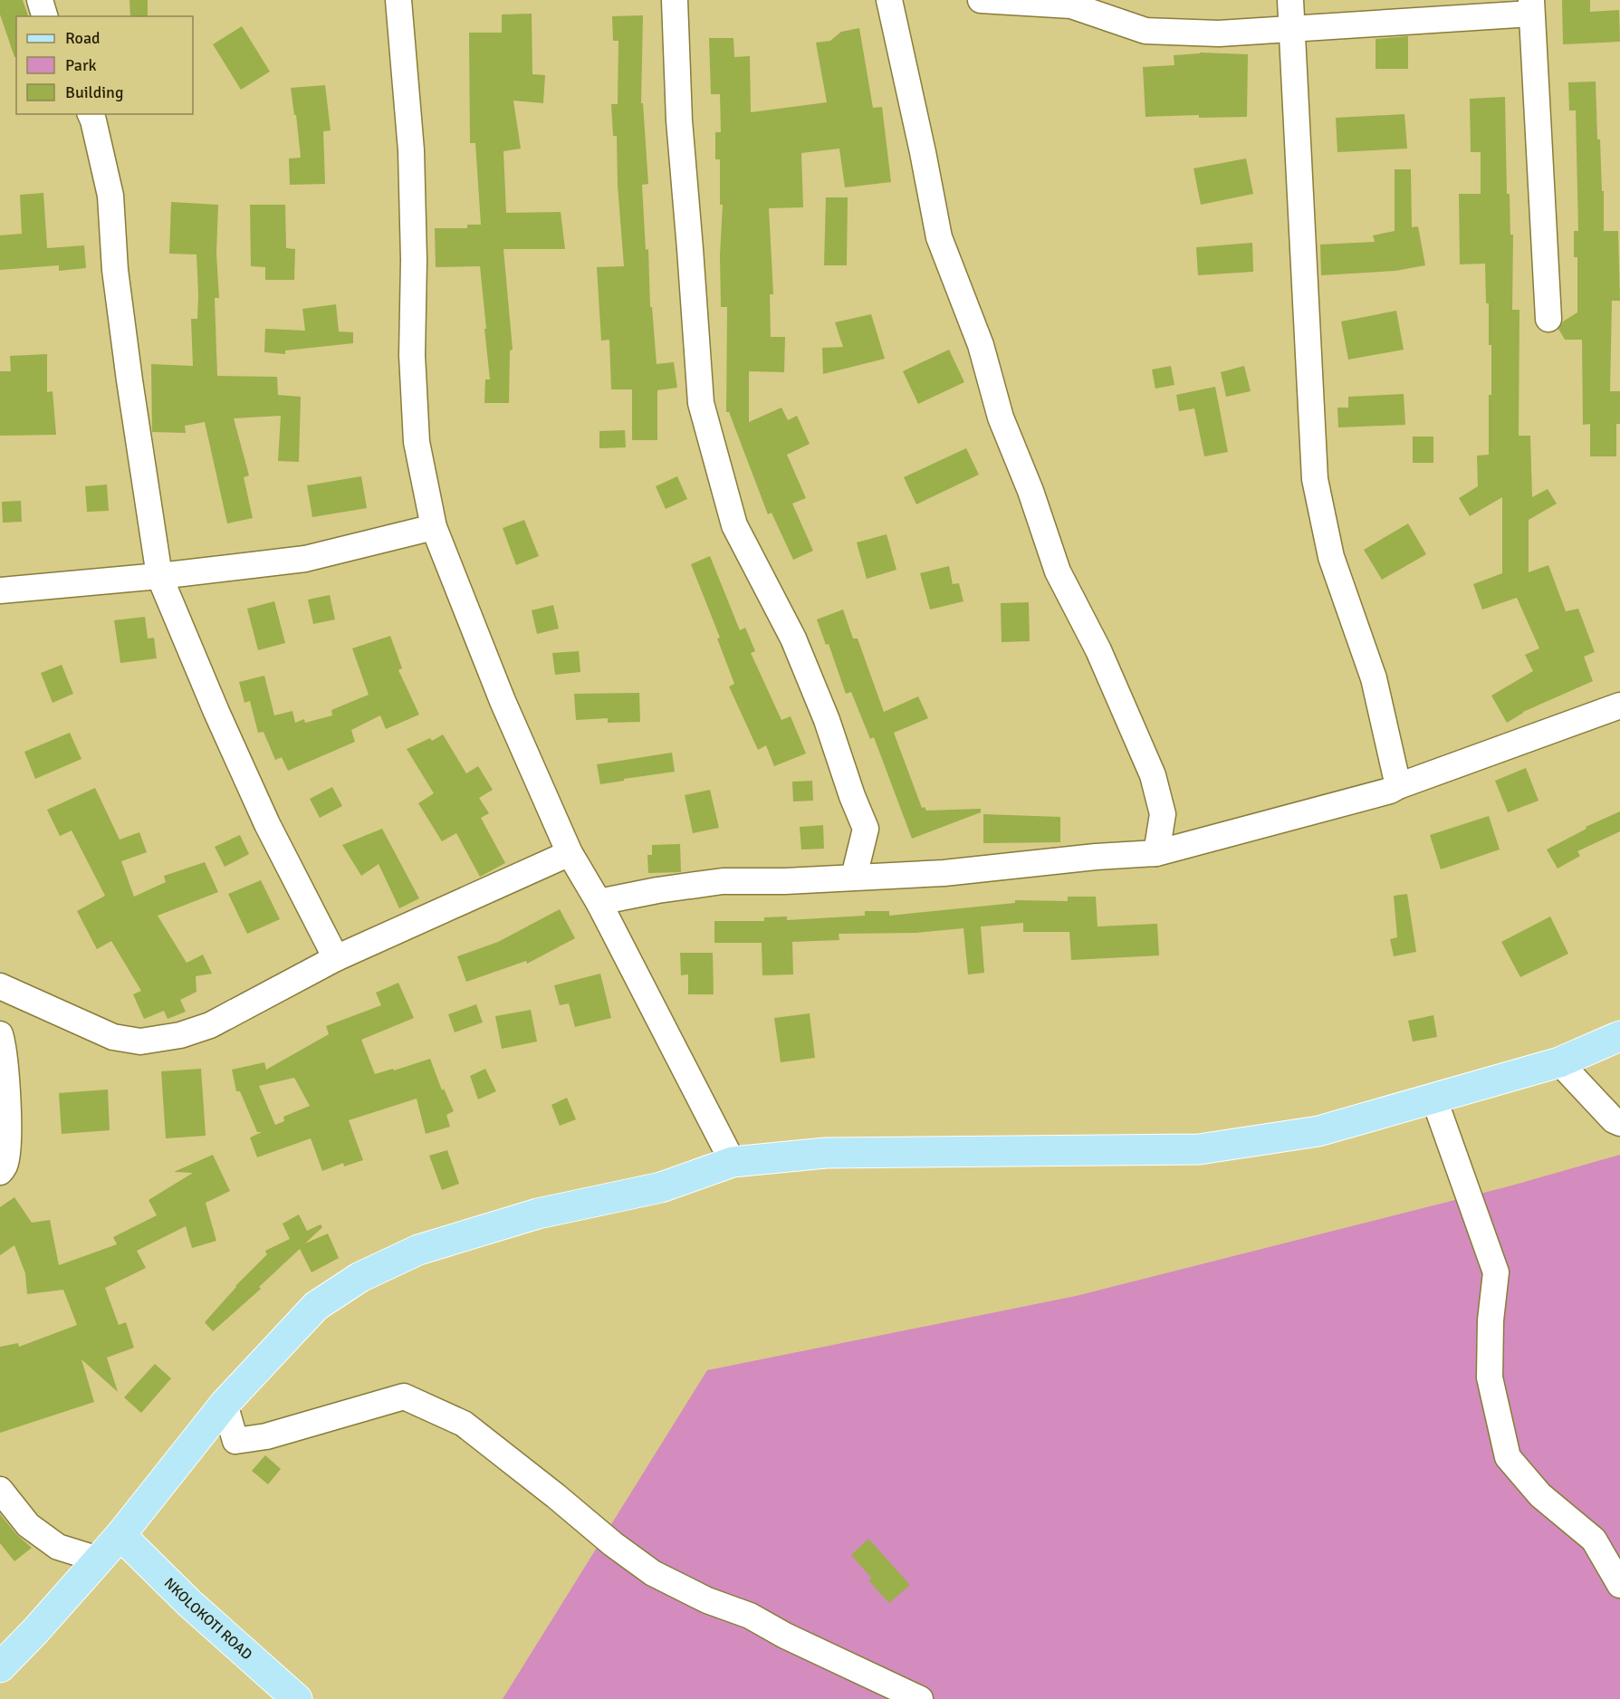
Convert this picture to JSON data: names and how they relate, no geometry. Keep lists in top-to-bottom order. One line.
{"streets":{"main road":["NKOLOKOTI ROAD"]},"legend":["Road","Park","Building"]}
